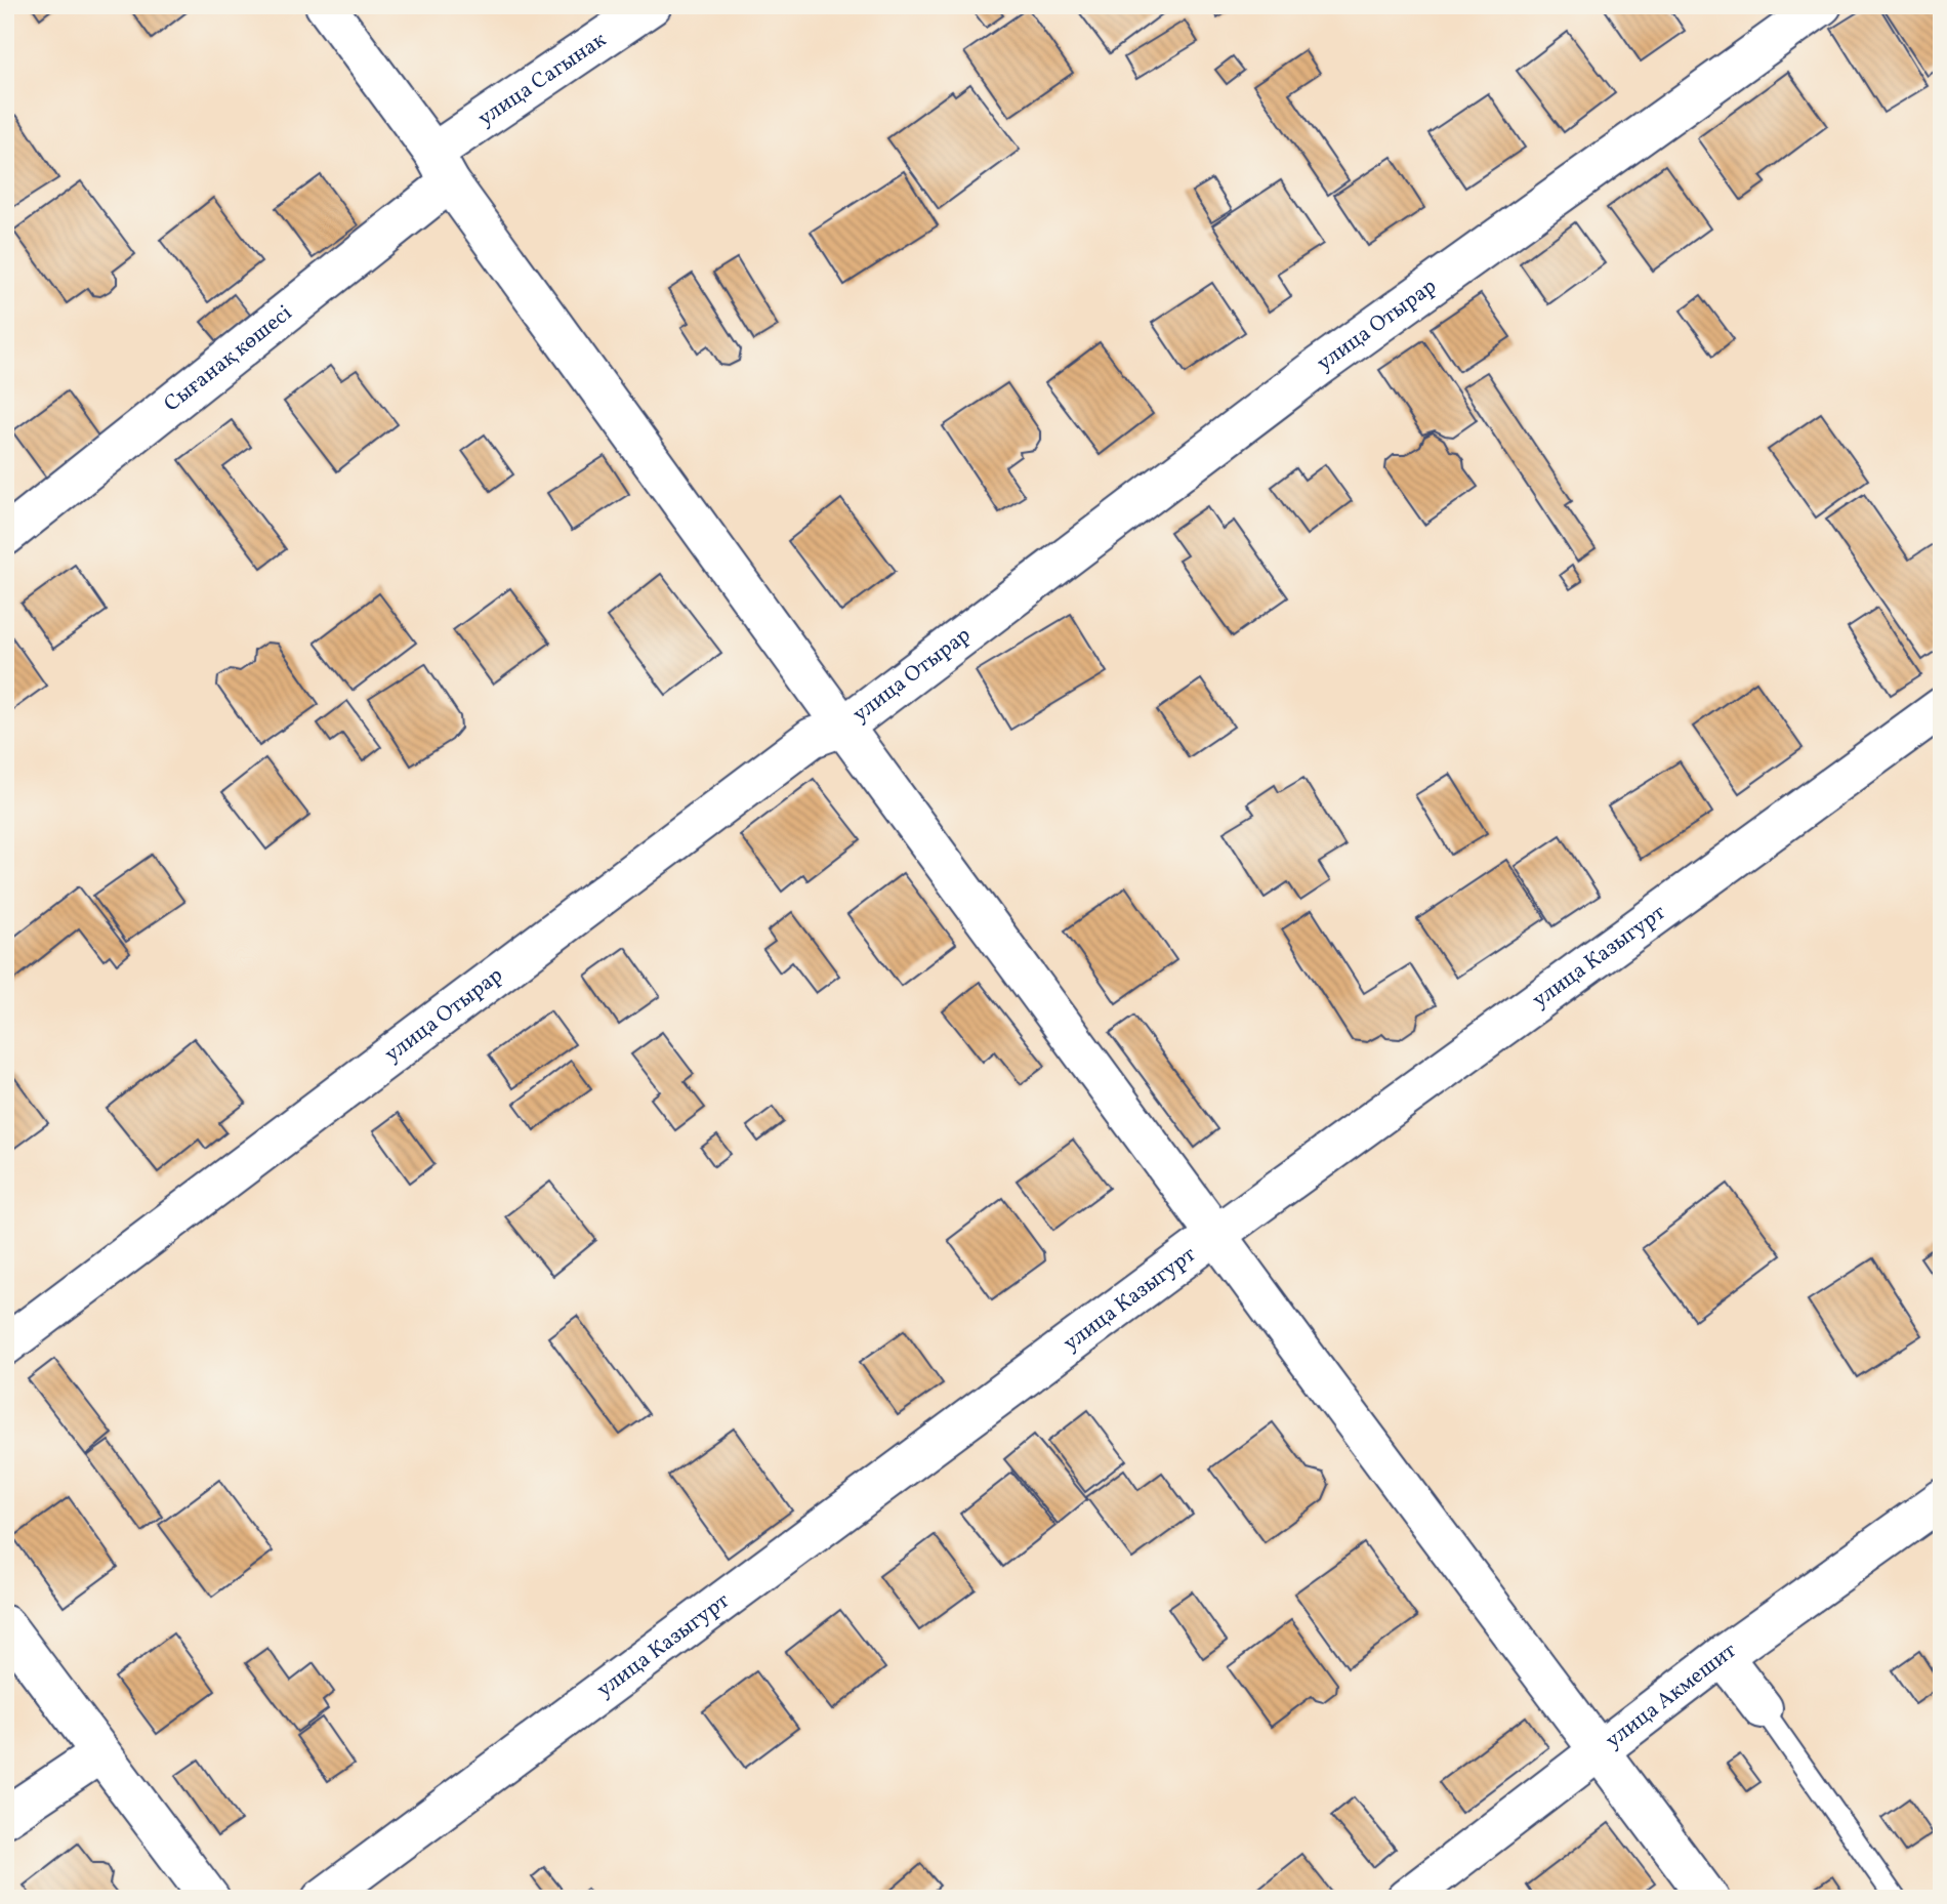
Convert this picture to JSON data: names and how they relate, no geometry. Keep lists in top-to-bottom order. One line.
{"streets":{"street":["улица Сагынак","улица Отырар","Сығанақ көшесі","улица Казыгурт","улица Акмешит"]},"crossings":[["улица Сагынак","Сығанақ көшесі"]]}
